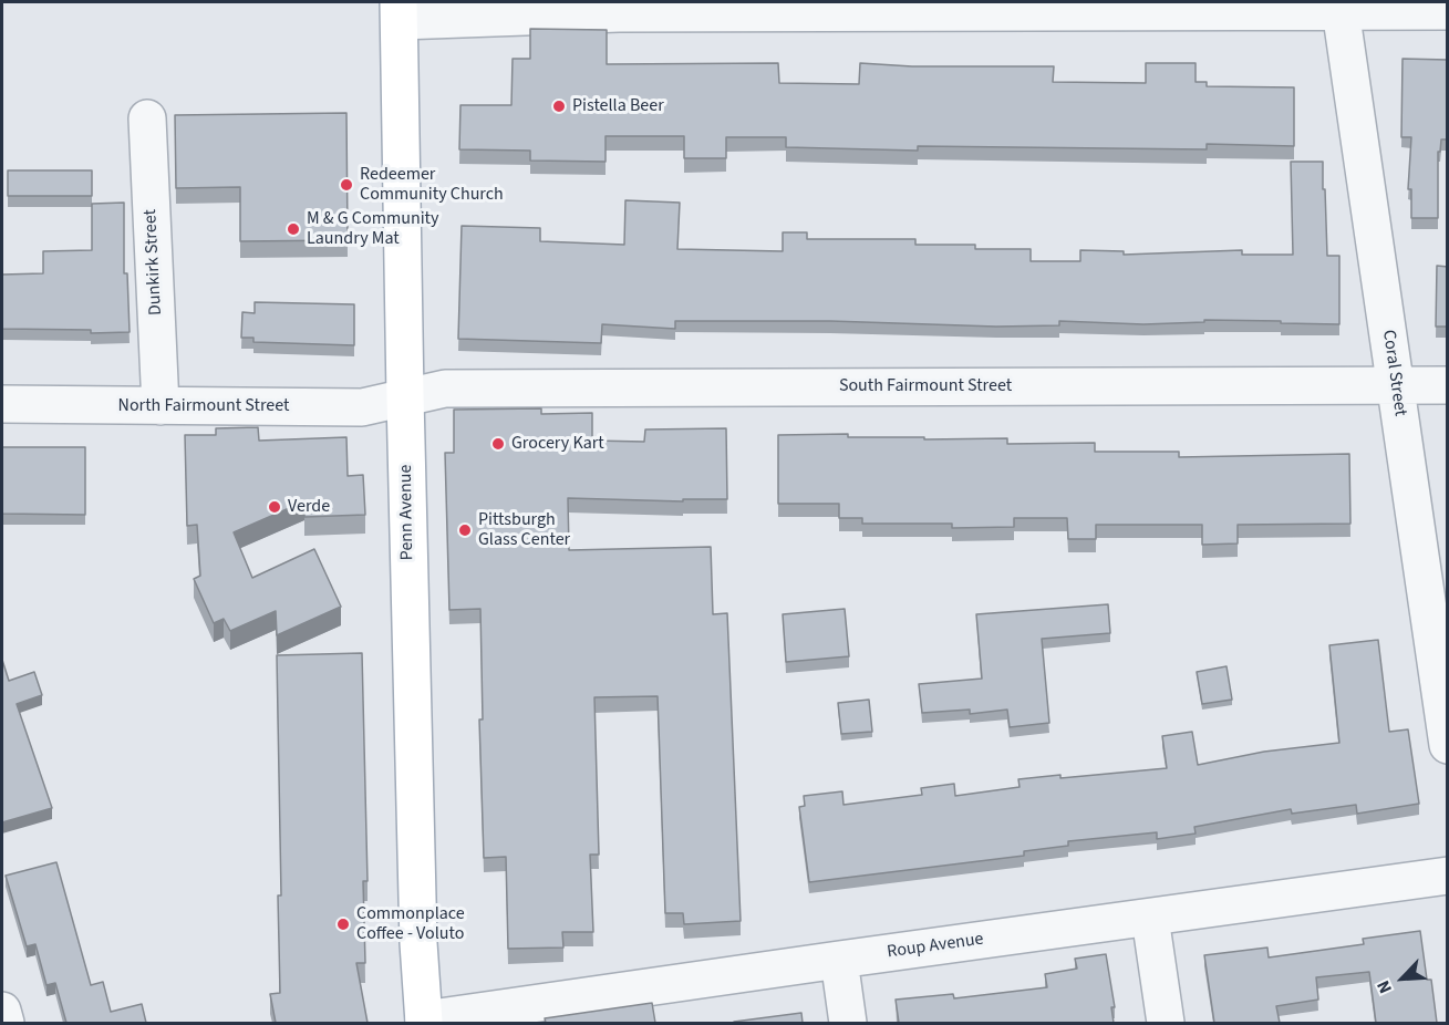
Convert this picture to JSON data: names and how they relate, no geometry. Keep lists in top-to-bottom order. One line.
{"streets":{"main road":["Penn Avenue"],"street":["Dunkirk Street","Coral Street","South Fairmount Street","North Fairmount Street","Roup Avenue"]},"crossings":[["Dunkirk Street","North Fairmount Street"],["Coral Street","South Fairmount Street"],["South Fairmount Street","North Fairmount Street"],["South Fairmount Street","Penn Avenue"],["North Fairmount Street","Penn Avenue"],["Penn Avenue","Roup Avenue"]],"places":["Pistella Beer","Redeemer Community Church","M & G Community Laundry Mat","Grocery Kart","Verde","Pittsburgh Glass Center","Commonplace Coffee - Voluto"],"north":"bottom left"}
